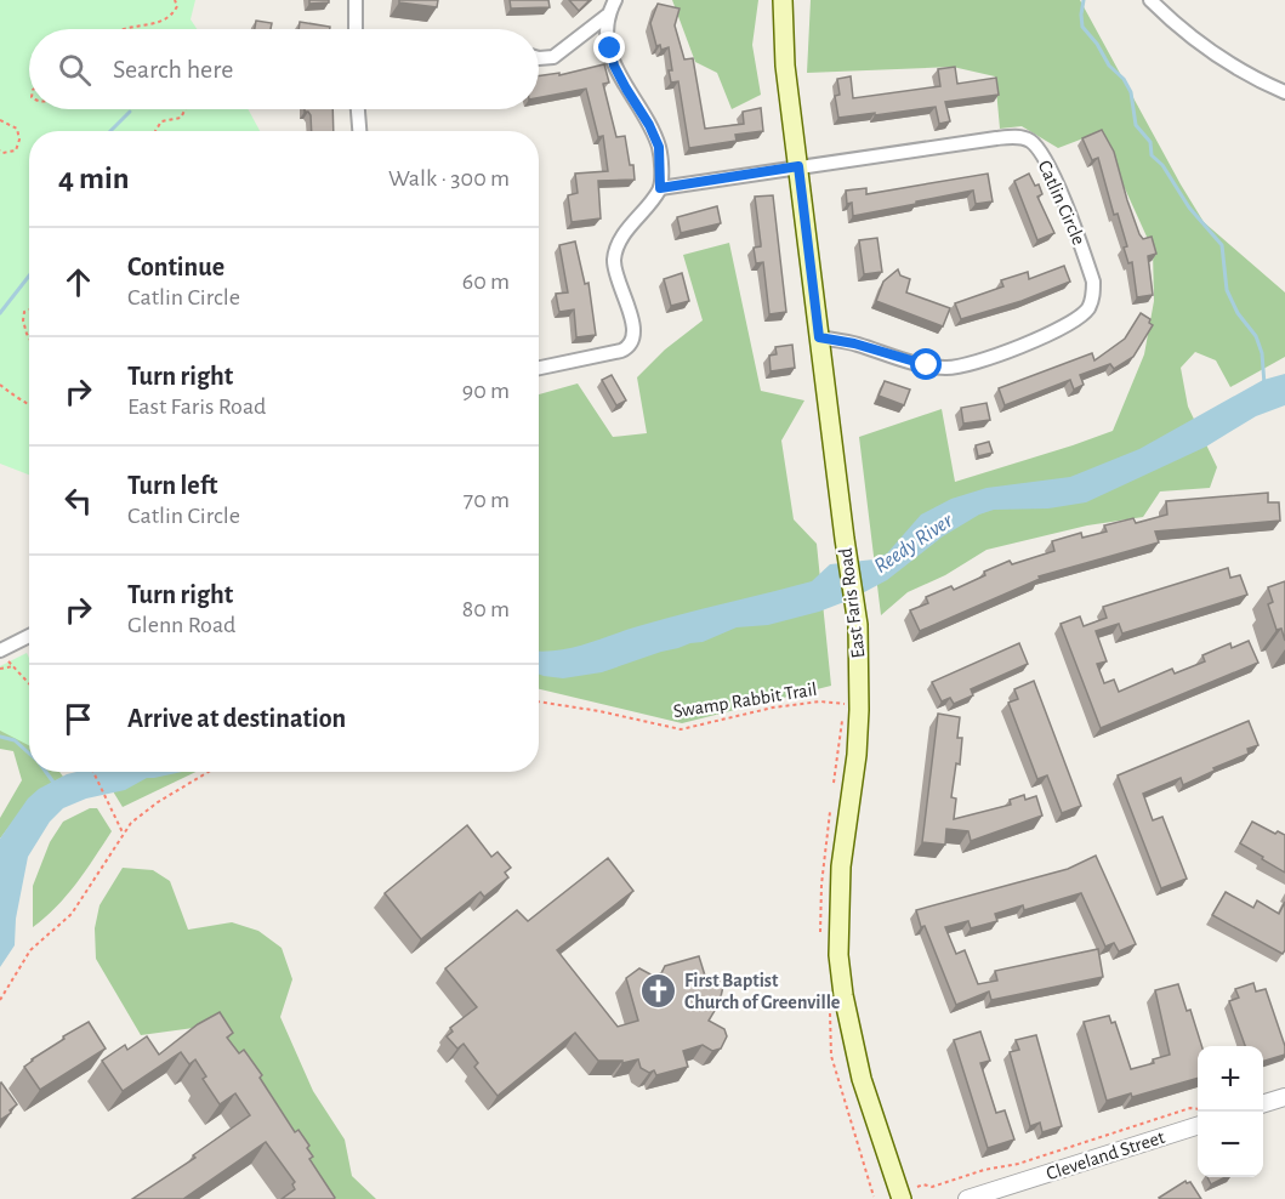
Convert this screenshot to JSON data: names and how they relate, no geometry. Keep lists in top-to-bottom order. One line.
{"streets":{"main road":["East Faris Road"],"street":["Catlin Circle","Cleveland Street"],"path":["Swamp Rabbit Trail"]},"crossings":[["Catlin Circle","East Faris Road"]],"water":["Reedy River"],"places":{"church":["First Baptist Church of Greenville"]},"page":{"search":"Search here","heading":["4 min","Walk · 300 m"],"list":[["Continue","Catlin Circle","60 m"],["Turn right","East Faris Road","90 m"],["Turn left","Catlin Circle","70 m"],["Turn right","Glenn Road","80 m"],"Arrive at destination"],"map_buttons":["+","−"]}}
